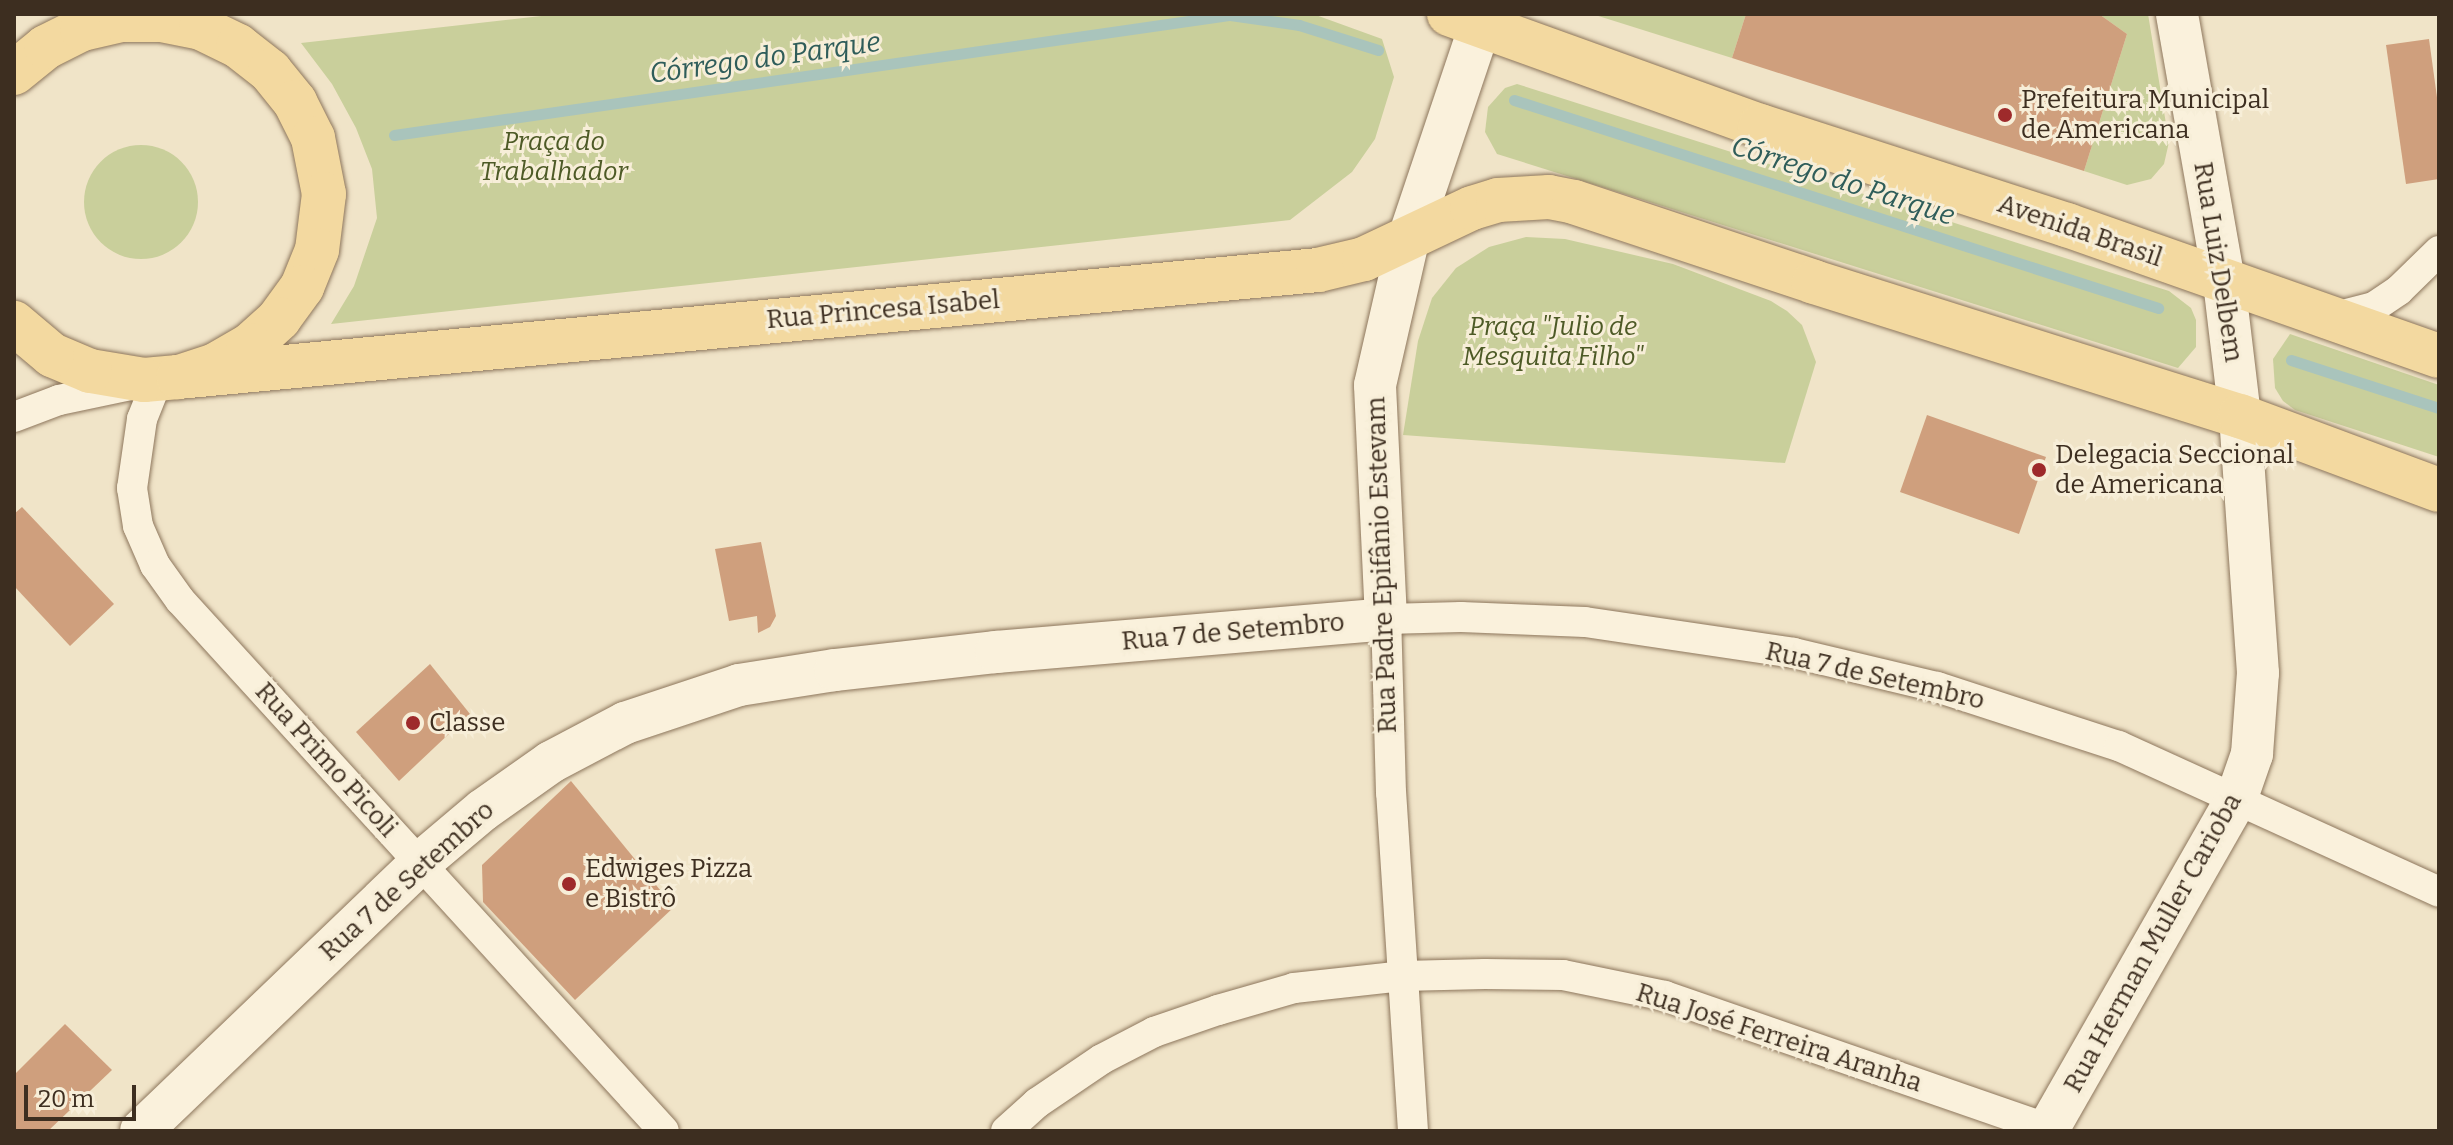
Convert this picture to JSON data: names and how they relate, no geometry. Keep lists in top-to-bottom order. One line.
{"streets":{"main road":["Avenida Brasil","Rua Princesa Isabel"],"street":["Rua Luiz Delbem","Rua Padre Epifânio Estevam","Rua 7 de Setembro","Rua Primo Picoli","Rua Herman Muller Carioba","Rua José Ferreira Aranha"]},"crossings":[["Avenida Brasil","Rua Luiz Delbem"],["Avenida Brasil","Rua Padre Epifânio Estevam"],["Rua Luiz Delbem","Rua Princesa Isabel"],["Rua Luiz Delbem","Rua Herman Muller Carioba"],["Rua Princesa Isabel","Rua Padre Epifânio Estevam"],["Rua Princesa Isabel","Rua Primo Picoli"],["Rua Princesa Isabel","Rua Herman Muller Carioba"],["Rua Padre Epifânio Estevam","Rua 7 de Setembro"],["Rua Padre Epifânio Estevam","Rua José Ferreira Aranha"],["Rua 7 de Setembro","Rua Primo Picoli"],["Rua 7 de Setembro","Rua Herman Muller Carioba"],["Rua Herman Muller Carioba","Rua José Ferreira Aranha"]],"water":["Córrego do Parque"],"parks":["Praça do Trabalhador","Praça \"Julio de Mesquita Filho\""],"places":["Prefeitura Municipal de Americana","Delegacia Seccional de Americana","Classe","Edwiges Pizza e Bistrô"],"scale_bar":"20 m"}
